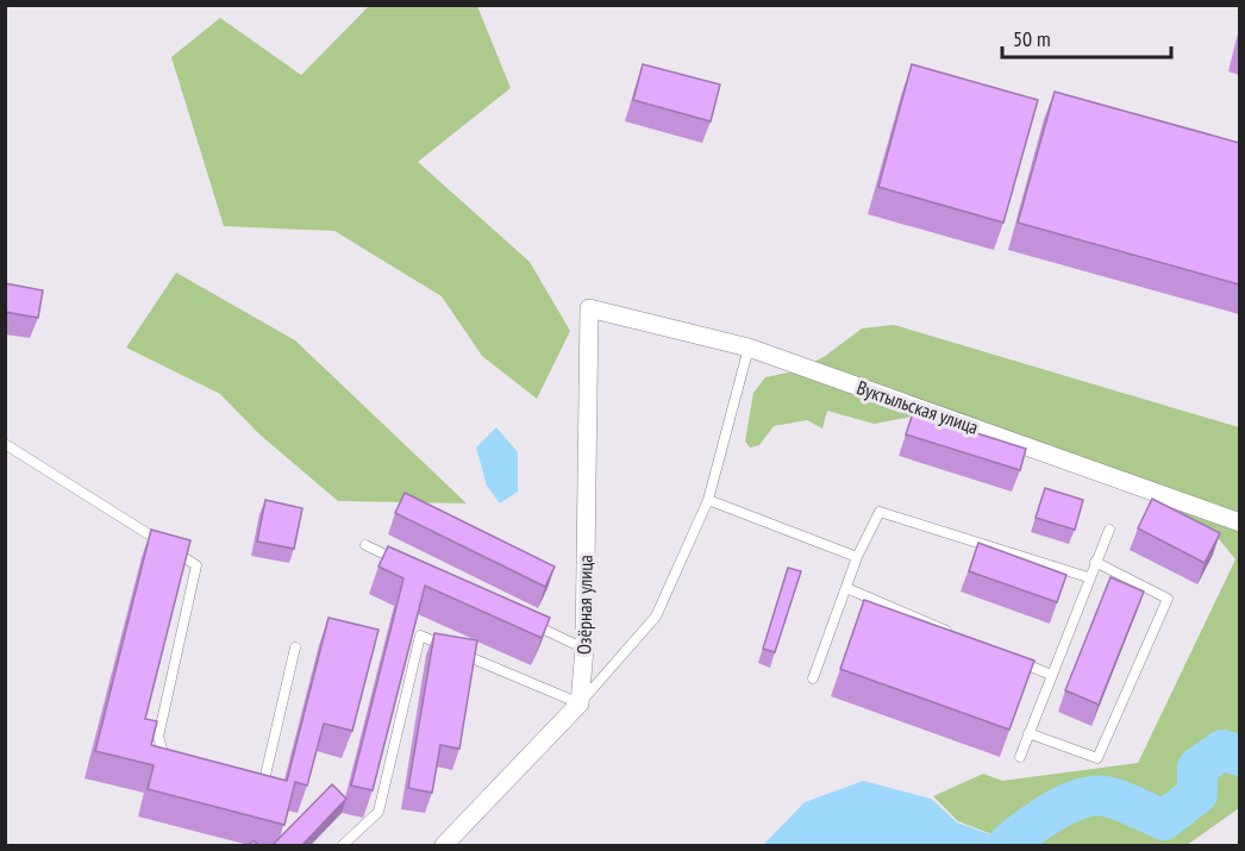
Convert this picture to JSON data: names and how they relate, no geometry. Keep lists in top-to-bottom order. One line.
{"streets":{"street":["Вуктыльская улица","Озёрная улица"]},"crossings":[["Вуктыльская улица","Озёрная улица"]],"scale_bar":"50 m"}
